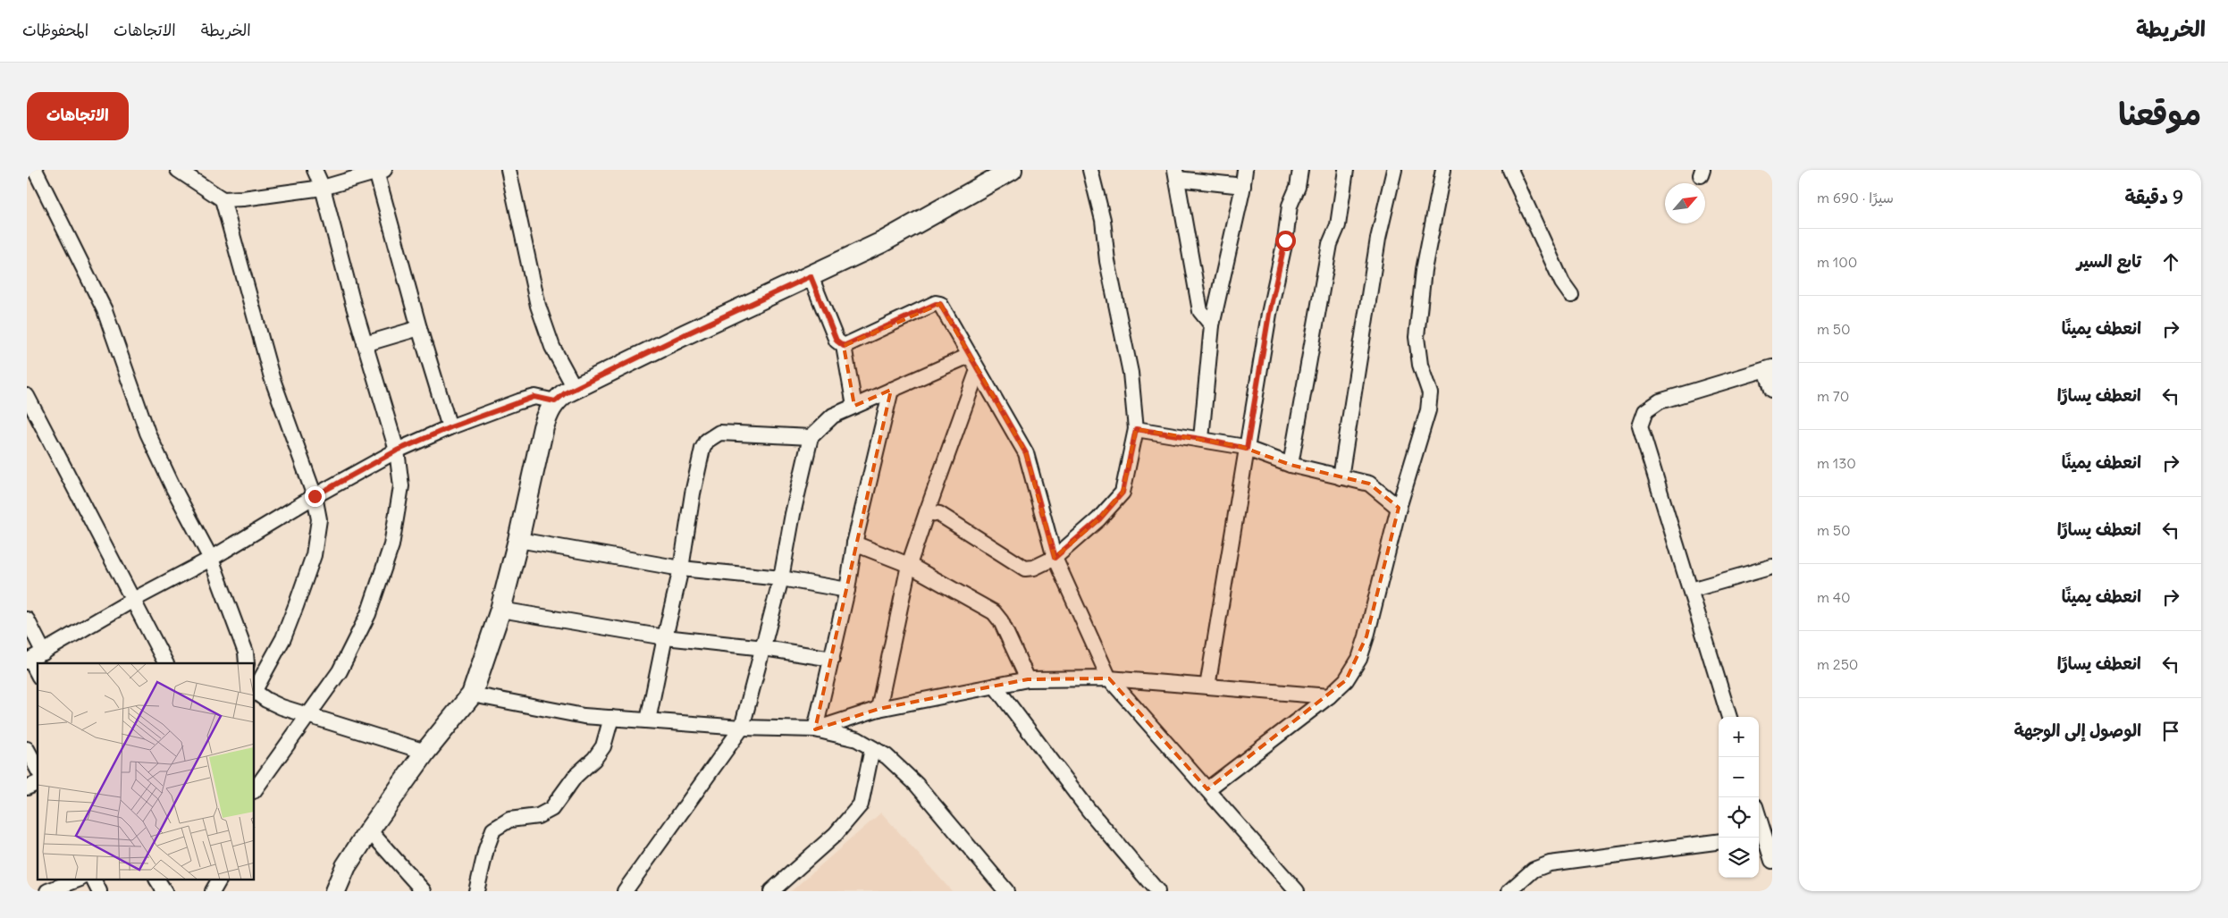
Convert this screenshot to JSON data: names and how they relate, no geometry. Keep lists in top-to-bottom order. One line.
{"north":"top right","page":{"header":"الخريطة","nav":["الخريطة","الاتجاهات","المحفوظات"],"title":"موقعنا","buttons":"الاتجاهات","heading":["9 دقيقة","سيرًا · 690 m"],"list":[["تابع السير","100 m"],["انعطف يمينًا","50 m"],["انعطف يسارًا","70 m"],["انعطف يمينًا","130 m"],["انعطف يسارًا","50 m"],["انعطف يمينًا","40 m"],["انعطف يسارًا","250 m"],"الوصول إلى الوجهة"],"map_buttons":["+","−"]}}
